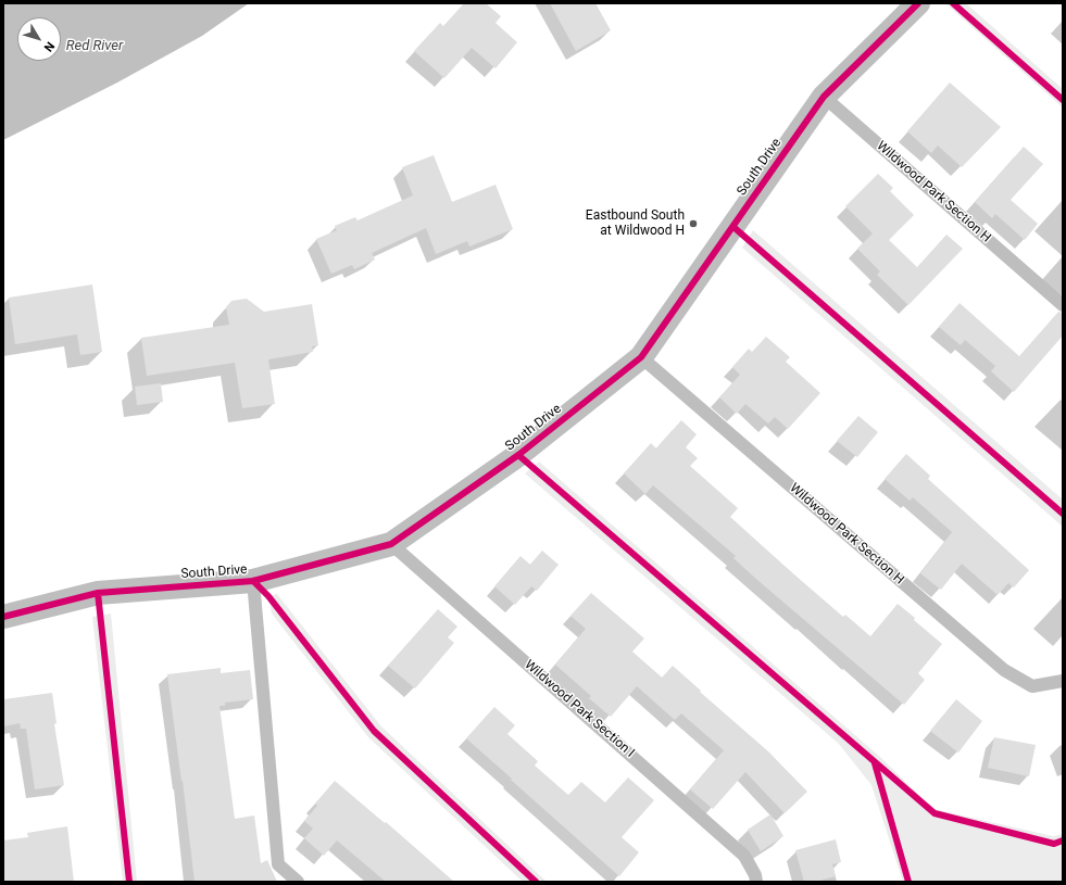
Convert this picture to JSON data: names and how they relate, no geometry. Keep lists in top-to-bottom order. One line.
{"streets":{"street":["South Drive"],"lane":["Wildwood Park Section H","Wildwood Park Section I"]},"crossings":[["South Drive","Wildwood Park Section H"],["South Drive","Wildwood Park Section I"]],"water":["Red River"],"places":["Eastbound South at Wildwood H"],"north":"bottom right"}
